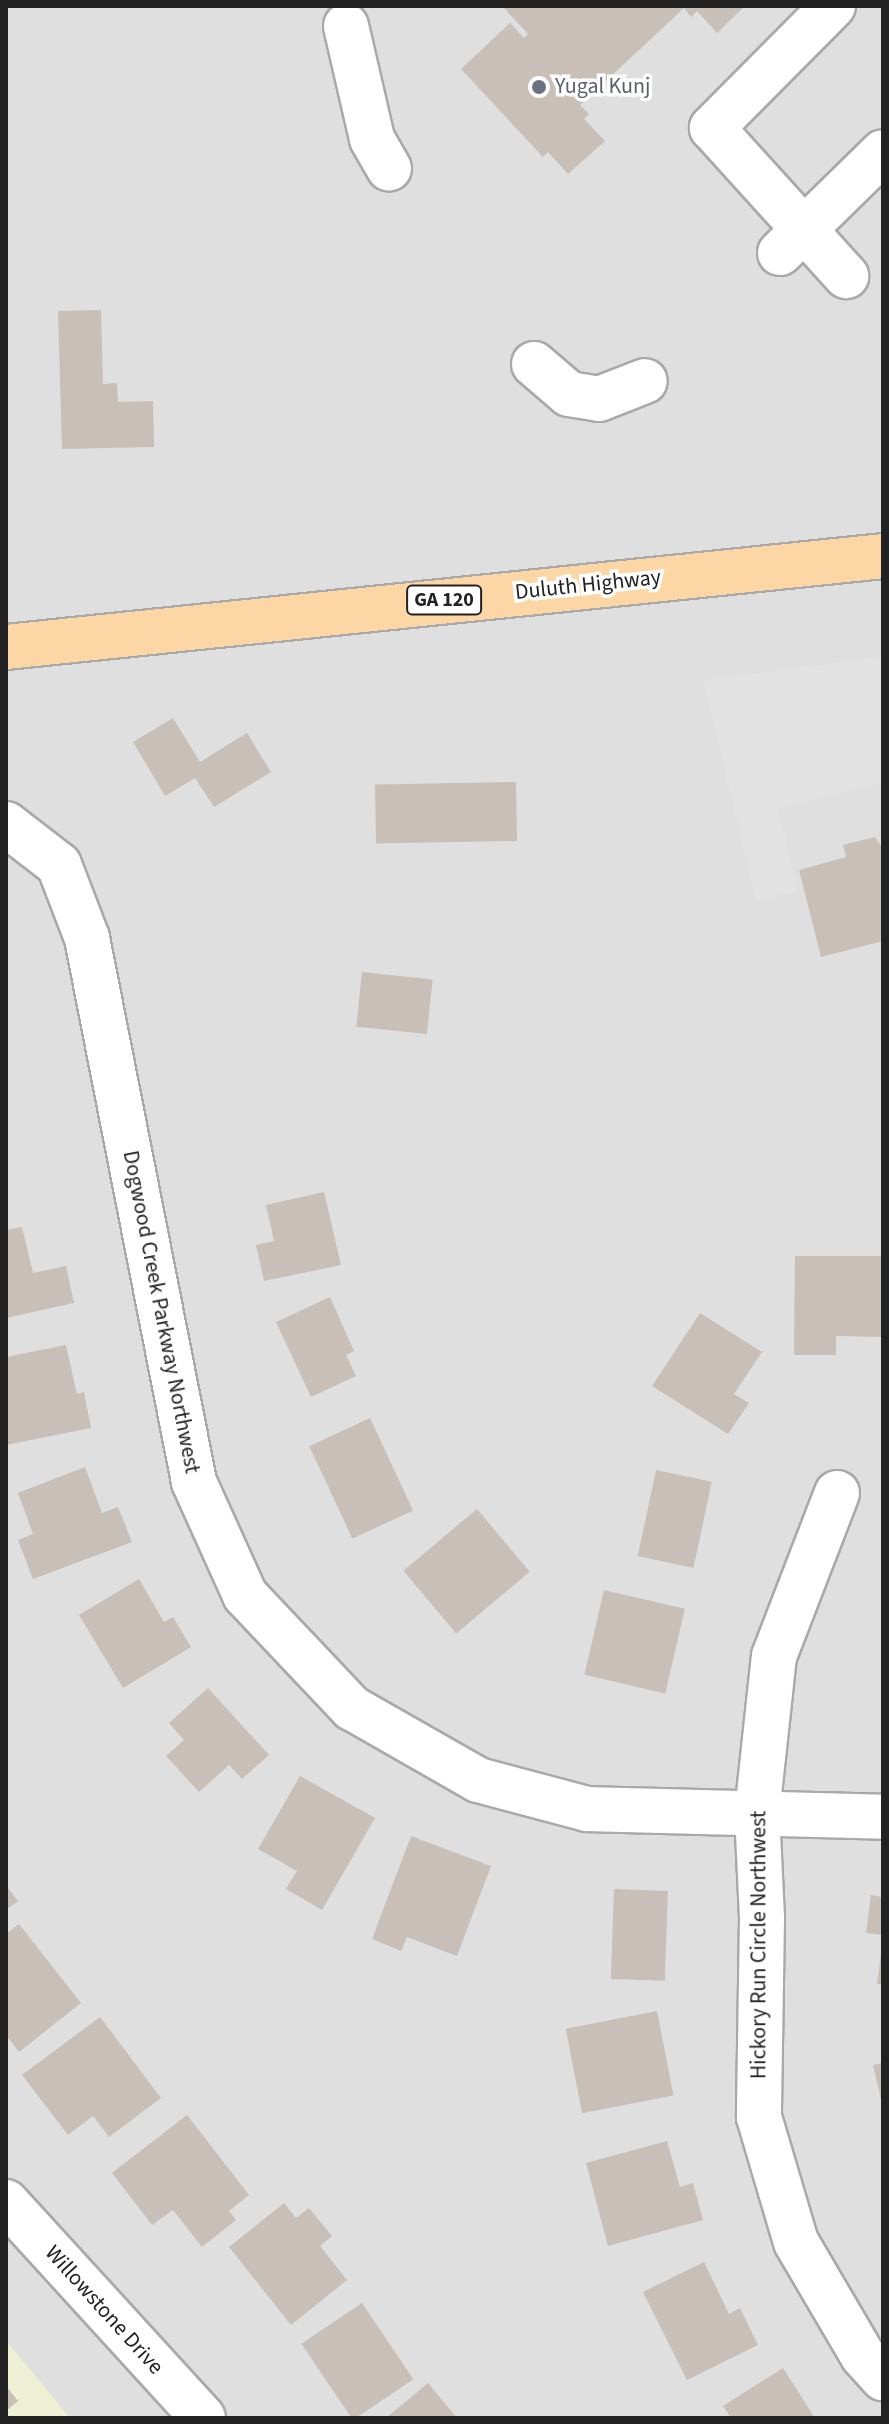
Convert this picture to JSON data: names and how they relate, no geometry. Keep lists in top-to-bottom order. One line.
{"streets":{"main road":["Duluth Highway","GA 120"],"street":["Dogwood Creek Parkway Northwest","Hickory Run Circle Northwest","Willowstone Drive"]},"crossings":[["Dogwood Creek Parkway Northwest","Hickory Run Circle Northwest"]],"places":["Yugal Kunj"]}
